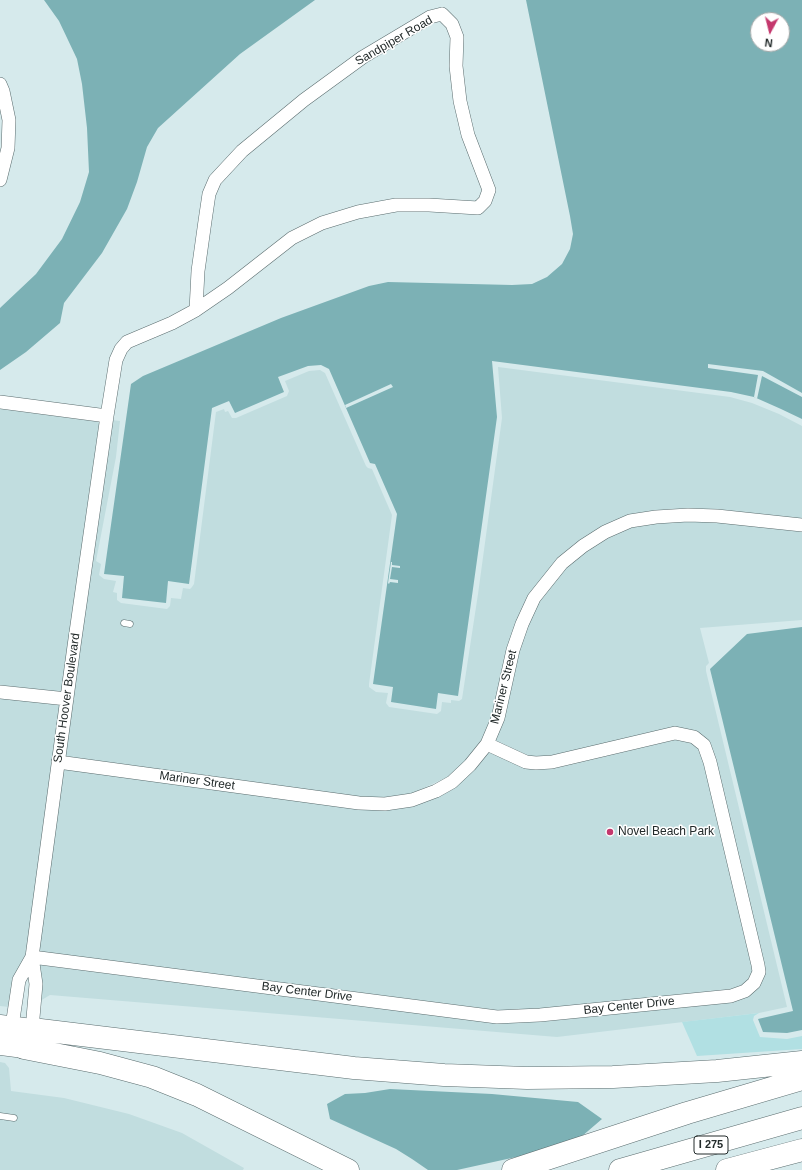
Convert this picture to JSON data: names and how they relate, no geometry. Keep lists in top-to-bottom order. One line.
{"streets":{"highway":["I 275"],"street":["Sandpiper Road","Mariner Street","South Hoover Boulevard","Bay Center Drive"]},"crossings":[["Sandpiper Road","South Hoover Boulevard"],["Mariner Street","South Hoover Boulevard"],["Mariner Street","Bay Center Drive"],["South Hoover Boulevard","Bay Center Drive"]],"places":["Novel Beach Park"],"north":"bottom"}
